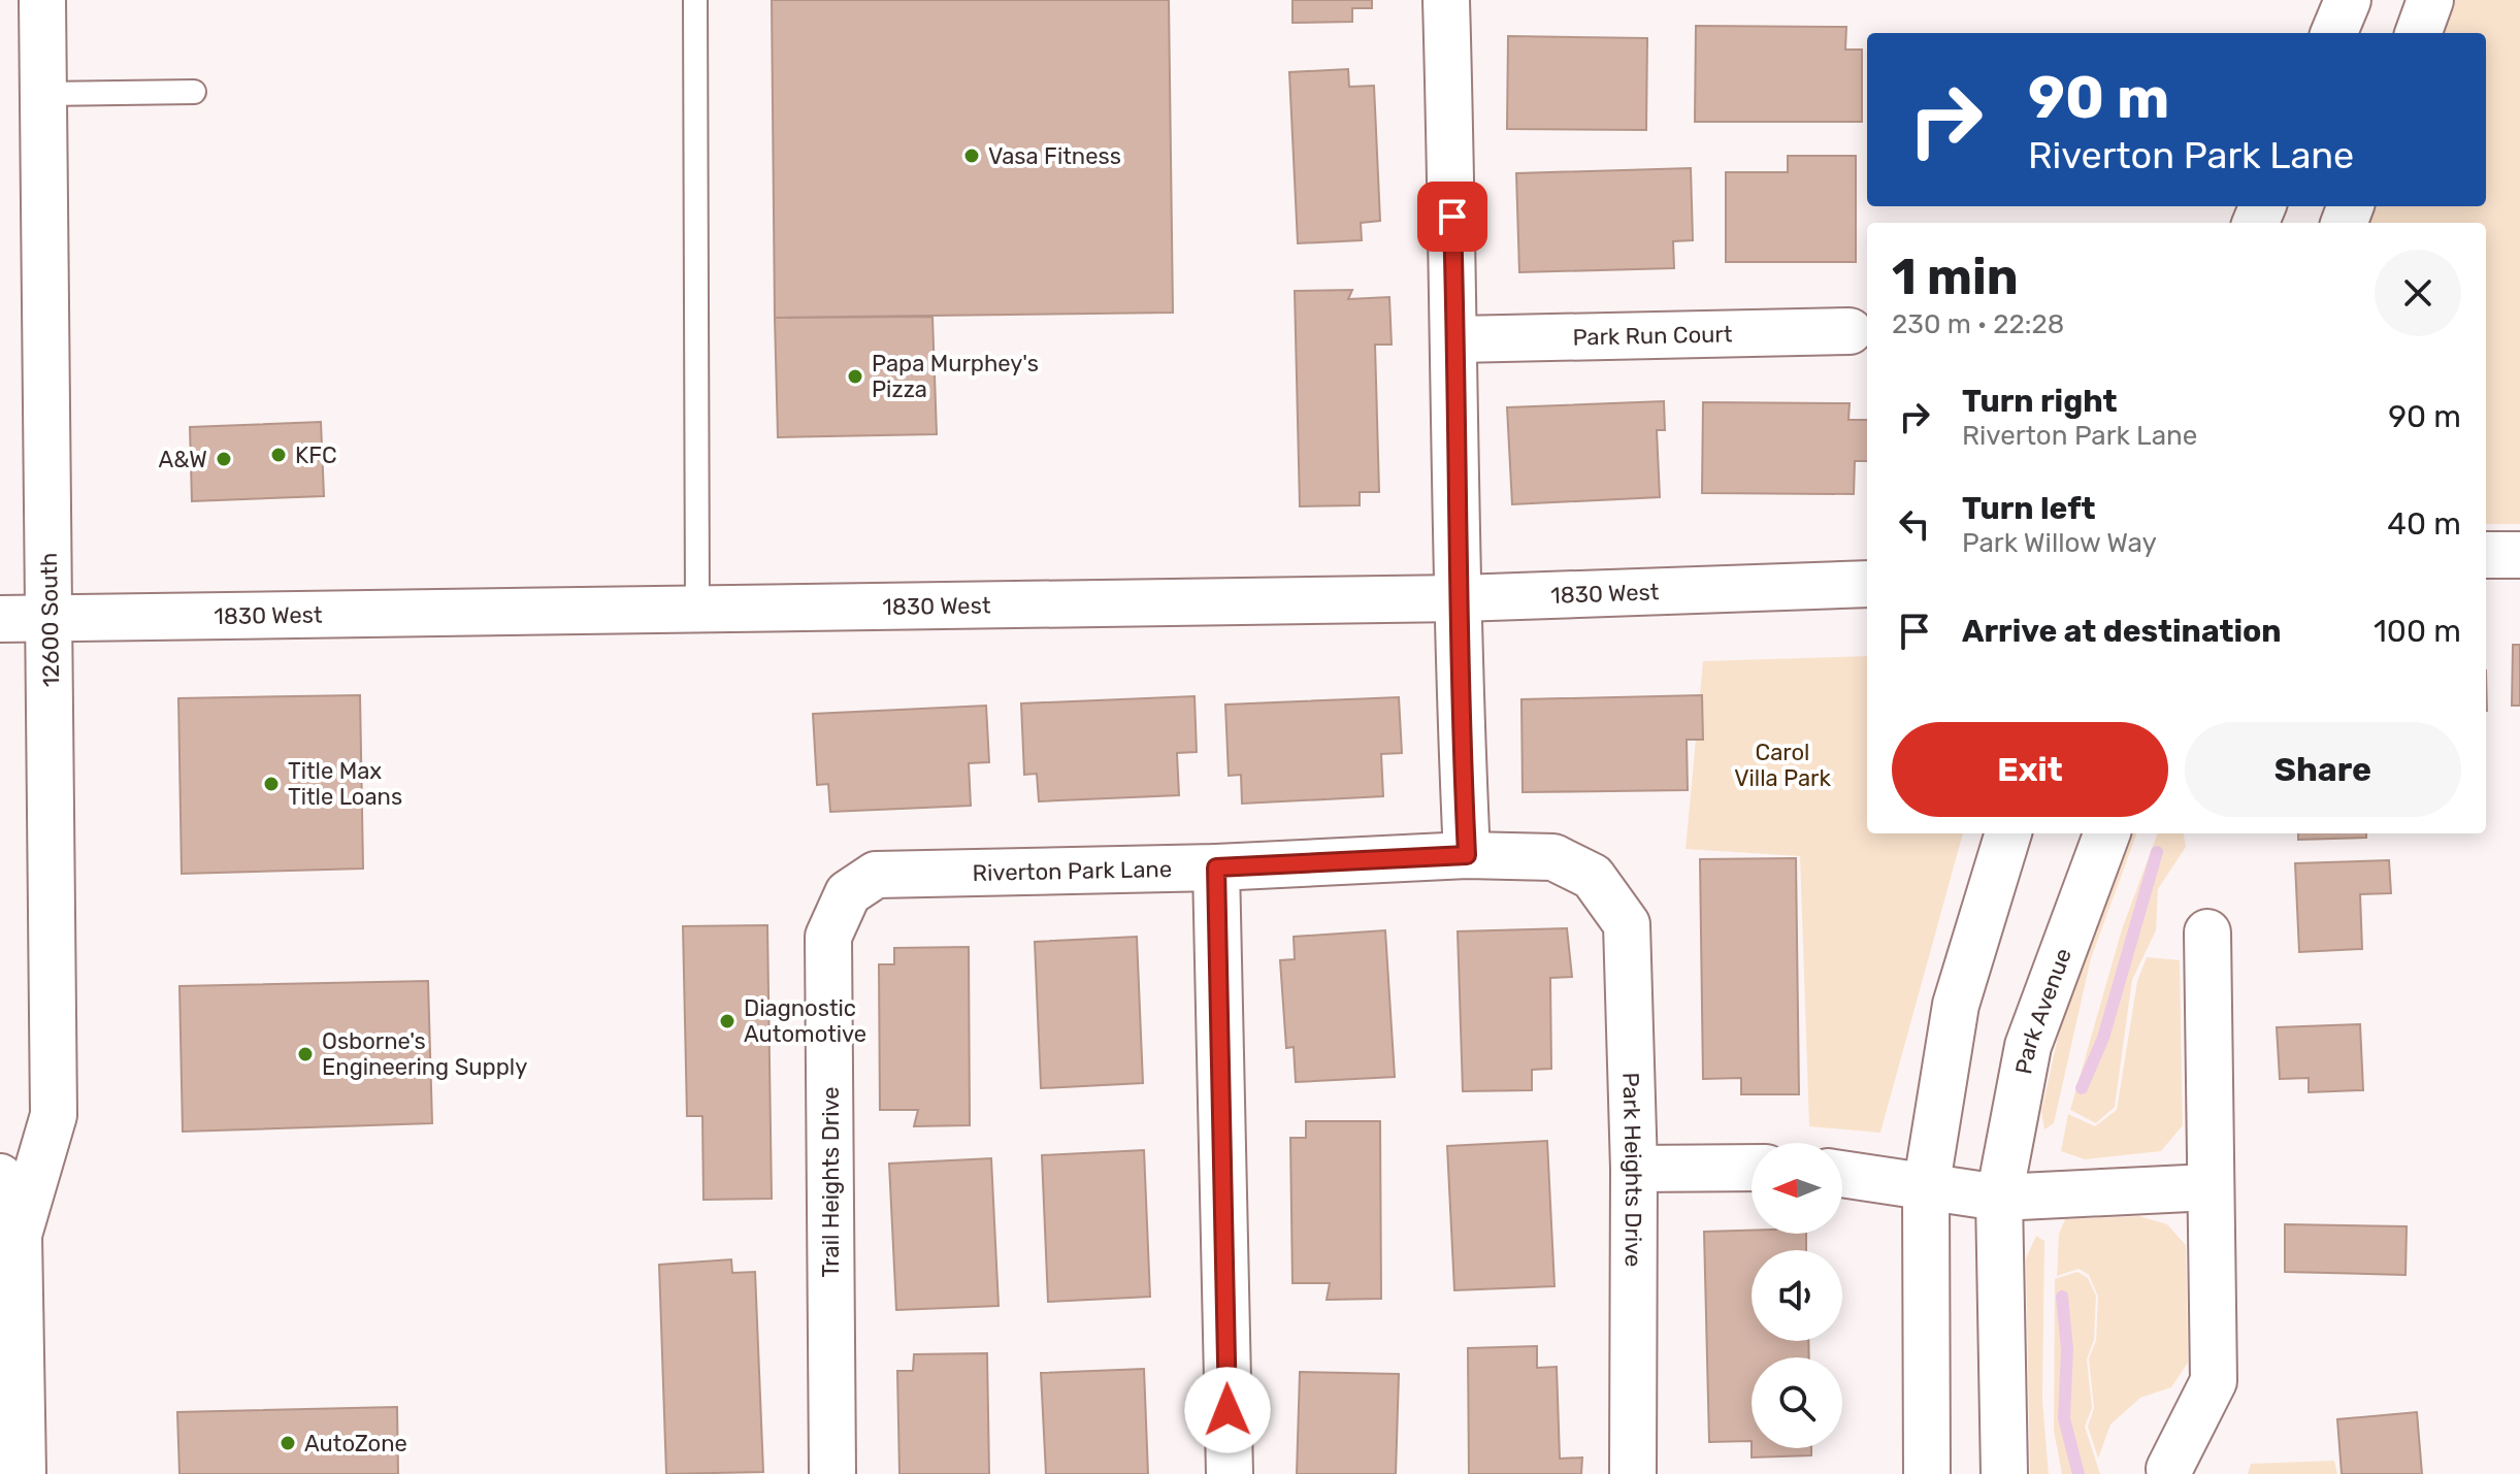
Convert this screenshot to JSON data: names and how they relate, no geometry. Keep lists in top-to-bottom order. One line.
{"streets":{"street":["Park Run Court","1830 West","12600 South","Riverton Park Lane","Park Avenue","Park Heights Drive","Trail Heights Drive"]},"crossings":[["1830 West","12600 South"],["Riverton Park Lane","Park Heights Drive"],["Riverton Park Lane","Trail Heights Drive"]],"parks":["Carol Villa Park"],"places":["Vasa Fitness","Papa Murphey's Pizza","KFC","A&W","Title Max Title Loans","Diagnostic Automotive","Osborne's Engineering Supply","AutoZone"],"north":"left","page":{"turn":["90 m","Riverton Park Lane"],"heading":["1 min","230 m · 22:28"],"list":[{"name":"Turn right","note":"Riverton Park Lane","value":"90 m"},{"name":"Turn left","note":"Park Willow Way","value":"40 m"},{"name":"Arrive at destination","value":"100 m"}],"buttons":["Exit","Share"]}}
